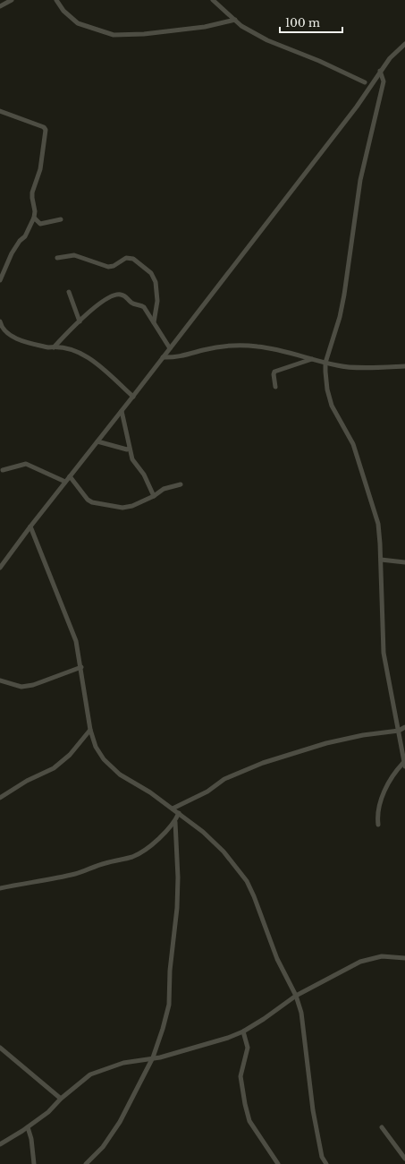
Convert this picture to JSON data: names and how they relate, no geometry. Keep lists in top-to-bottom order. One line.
{"scale_bar":"100 m"}
